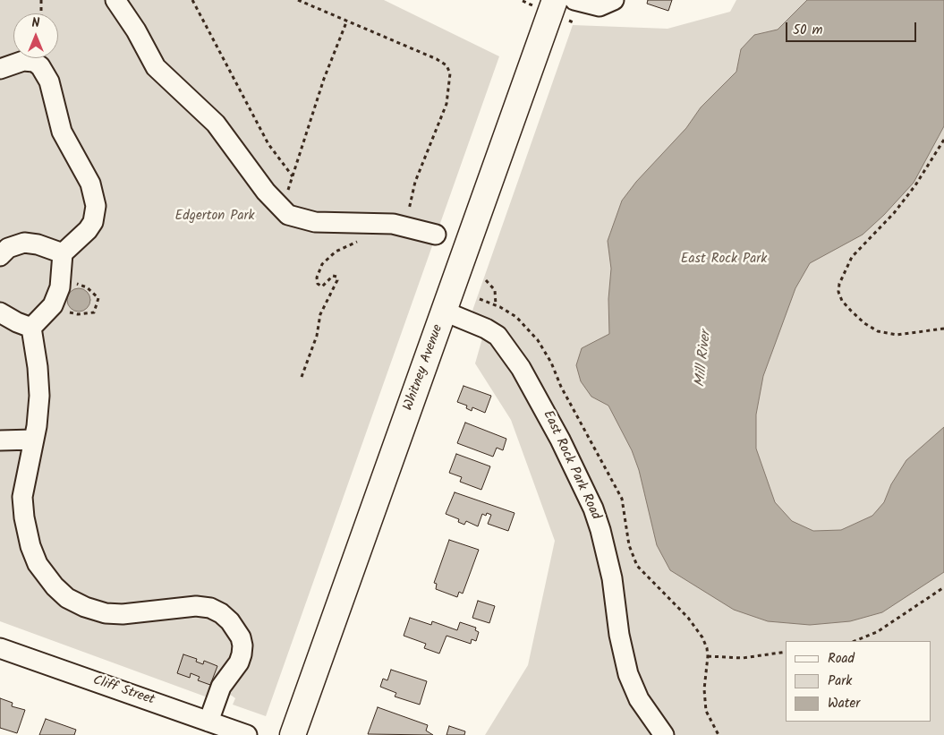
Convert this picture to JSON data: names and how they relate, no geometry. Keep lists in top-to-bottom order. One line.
{"streets":{"main road":["Whitney Avenue"],"street":["East Rock Park Road","Cliff Street"]},"crossings":[["Whitney Avenue","East Rock Park Road"]],"water":["Mill River"],"parks":["Edgerton Park","East Rock Park"],"legend":["Road","Park","Water"],"scale_bar":"50 m","north":"top"}
